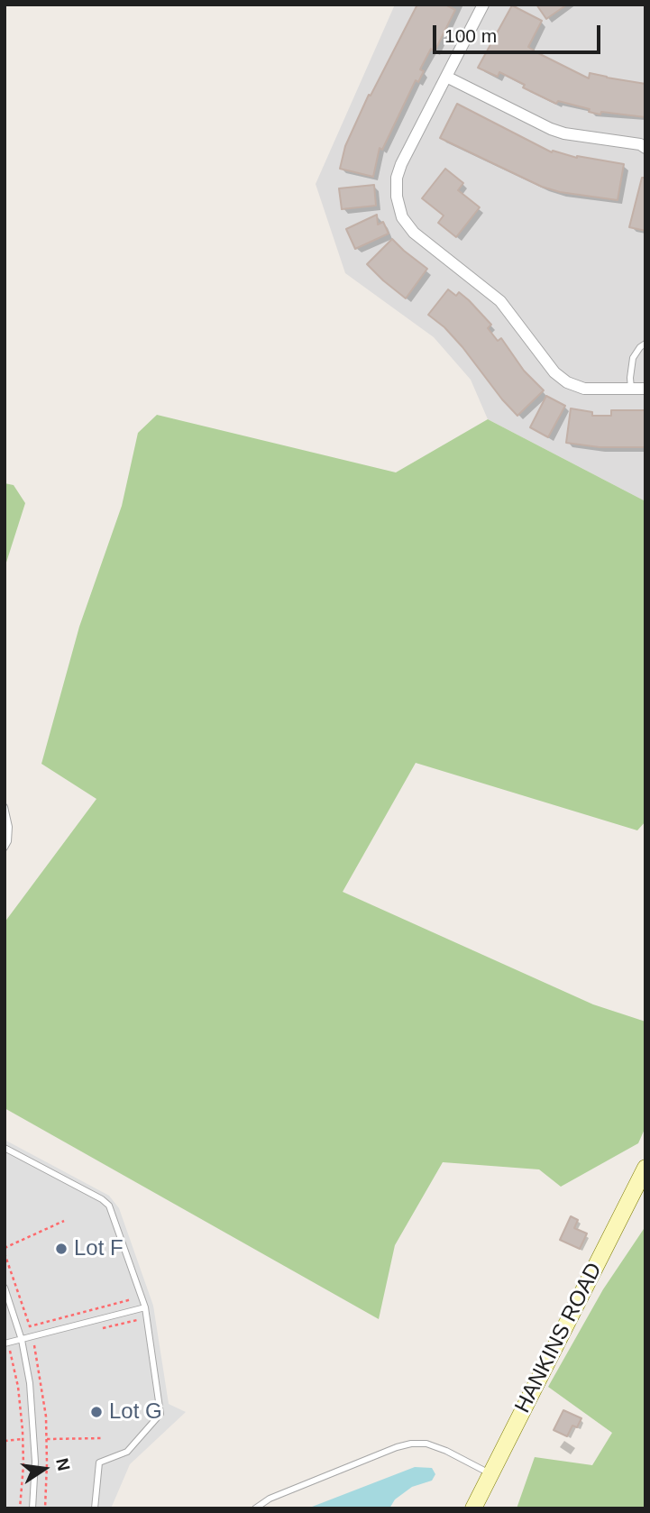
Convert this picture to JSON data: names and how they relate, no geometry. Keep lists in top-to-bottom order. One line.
{"streets":{"main road":["HANKINS ROAD"]},"places":["Lot F","Lot G"],"scale_bar":"100 m","north":"right"}
